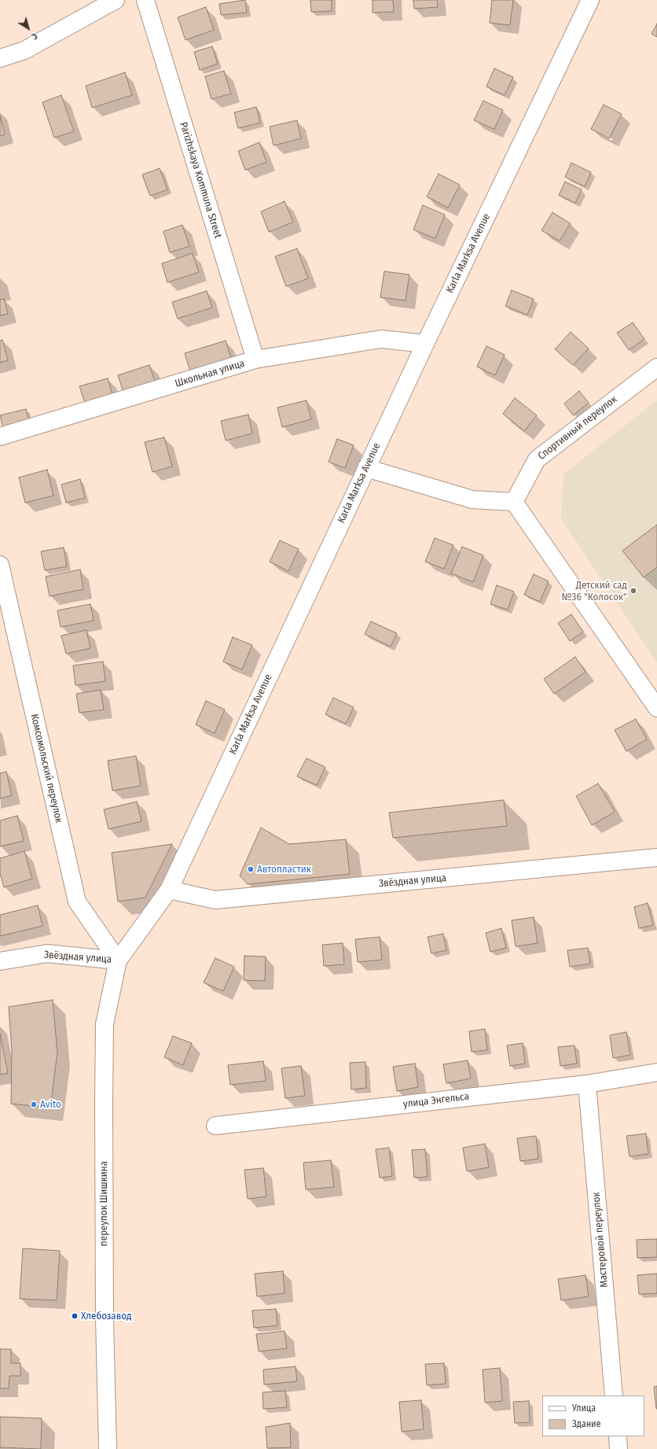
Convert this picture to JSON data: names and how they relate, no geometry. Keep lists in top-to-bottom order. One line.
{"streets":{"street":["Parizhskaya Kommuna Street","Karla Marksa Avenue","Школьная улица","Спортивный переулок","Комсомольский переулок","Звёздная улица","улица Энгельса","переулок Шишкина","Мастеровой переулок"]},"crossings":[["Parizhskaya Kommuna Street","Школьная улица"],["Karla Marksa Avenue","Школьная улица"],["Karla Marksa Avenue","Комсомольский переулок"],["Karla Marksa Avenue","Звёздная улица"],["Karla Marksa Avenue","переулок Шишкина"],["Комсомольский переулок","Звёздная улица"],["Комсомольский переулок","переулок Шишкина"],["Звёздная улица","переулок Шишкина"],["улица Энгельса","Мастеровой переулок"]],"places":["Детский сад №36 \"Колосок\"","Автопластик","Avito","Хлебозавод"],"legend":["Улица","Здание"],"north":"bottom right"}
